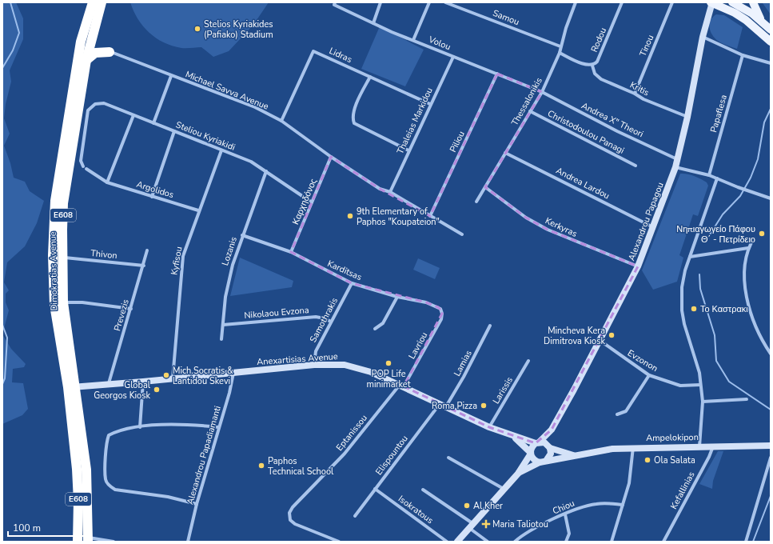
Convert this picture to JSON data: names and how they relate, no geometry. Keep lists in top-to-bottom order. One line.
{"streets":{"highway":["E608","Dimokratias Avenue"],"street":["Samou","Rodou","Volou","Tinou","Lidras","Kritis","Michael Savva Avenue","Thessalonikis","Papaflesa","Andrea X\" Theori","Thaleias Markidou","Christodoulou Panagi","Steliou Kyriakidi","Piliou","Andrea Lardou","Argolidos","Καρχηδόνος","Alexandrou Papagou","Kerkyras","Lozanis","Thivon","Kyfisou","Karditsas","Nikolaou Evzona","Prevezis","Samothrakis","Lavriou","Anexartisias Avenue","Evzonon","Lamias","Larissis","Eptanissou","Ampelokipon","Alexandrou Papadiamanti","Elispountou","Kefallinias","Chiou","Isokratous"]},"crossings":[["Samou","Thessalonikis"],["Rodou","Kritis"],["Rodou","Thessalonikis"],["Volou","Thessalonikis"],["Volou","Andrea X\" Theori"],["Volou","Thaleias Markidou"],["Volou","Piliou"],["Tinou","Kritis"],["Lidras","Michael Savva Avenue"],["Lidras","Thaleias Markidou"],["Kritis","Alexandrou Papagou"],["Michael Savva Avenue","Thaleias Markidou"],["Michael Savva Avenue","Piliou"],["Michael Savva Avenue","Καρχηδόνος"],["Thessalonikis","Andrea X\" Theori"],["Thessalonikis","Christodoulou Panagi"],["Thessalonikis","Andrea Lardou"],["Thessalonikis","Kerkyras"],["Andrea X\" Theori","Alexandrou Papagou"],["Steliou Kyriakidi","Argolidos"],["Steliou Kyriakidi","Καρχηδόνος"],["Steliou Kyriakidi","Lozanis"],["Steliou Kyriakidi","Kyfisou"],["Andrea Lardou","Alexandrou Papagou"],["Argolidos","Kyfisou"],["Καρχηδόνος","Karditsas"],["Alexandrou Papagou","Kerkyras"],["Alexandrou Papagou","Anexartisias Avenue"],["Alexandrou Papagou","Evzonon"],["Alexandrou Papagou","Ampelokipon"],["Lozanis","Karditsas"],["Lozanis","Nikolaou Evzona"],["Thivon","Dimokratias Avenue"],["Thivon","Prevezis"],["Kyfisou","Anexartisias Avenue"],["Karditsas","Samothrakis"],["Karditsas","Lavriou"],["Dimokratias Avenue","Anexartisias Avenue"],["Nikolaou Evzona","Samothrakis"],["Prevezis","Anexartisias Avenue"],["Samothrakis","Anexartisias Avenue"],["Lavriou","Anexartisias Avenue"],["Lavriou","Eptanissou"],["Anexartisias Avenue","Lamias"],["Anexartisias Avenue","Larissis"],["Anexartisias Avenue","Eptanissou"],["Anexartisias Avenue","Ampelokipon"],["Anexartisias Avenue","Alexandrou Papadiamanti"],["Anexartisias Avenue","Elispountou"],["Lamias","Elispountou"],["Ampelokipon","Kefallinias"],["Elispountou","Isokratous"]],"places":{"other":["Stelios Kyriakides (Pafiako) Stadium","9th Elementary of Paphos \"Koupateion\"","Νηπιαγωγείο Πάφου Θ΄ - Πετρίδειο","Το Καστρακι","Mincheva Kera Dimitrova Kiosk","POP Life minimarket","Mich.Socratis & Lantidou Skevi","Global Georgos Kiosk","Roma Pizza","Ola Salata","Paphos Technical School","Al Kher"],"health":["Maria Taliotou"]},"scale_bar":"100 m"}
